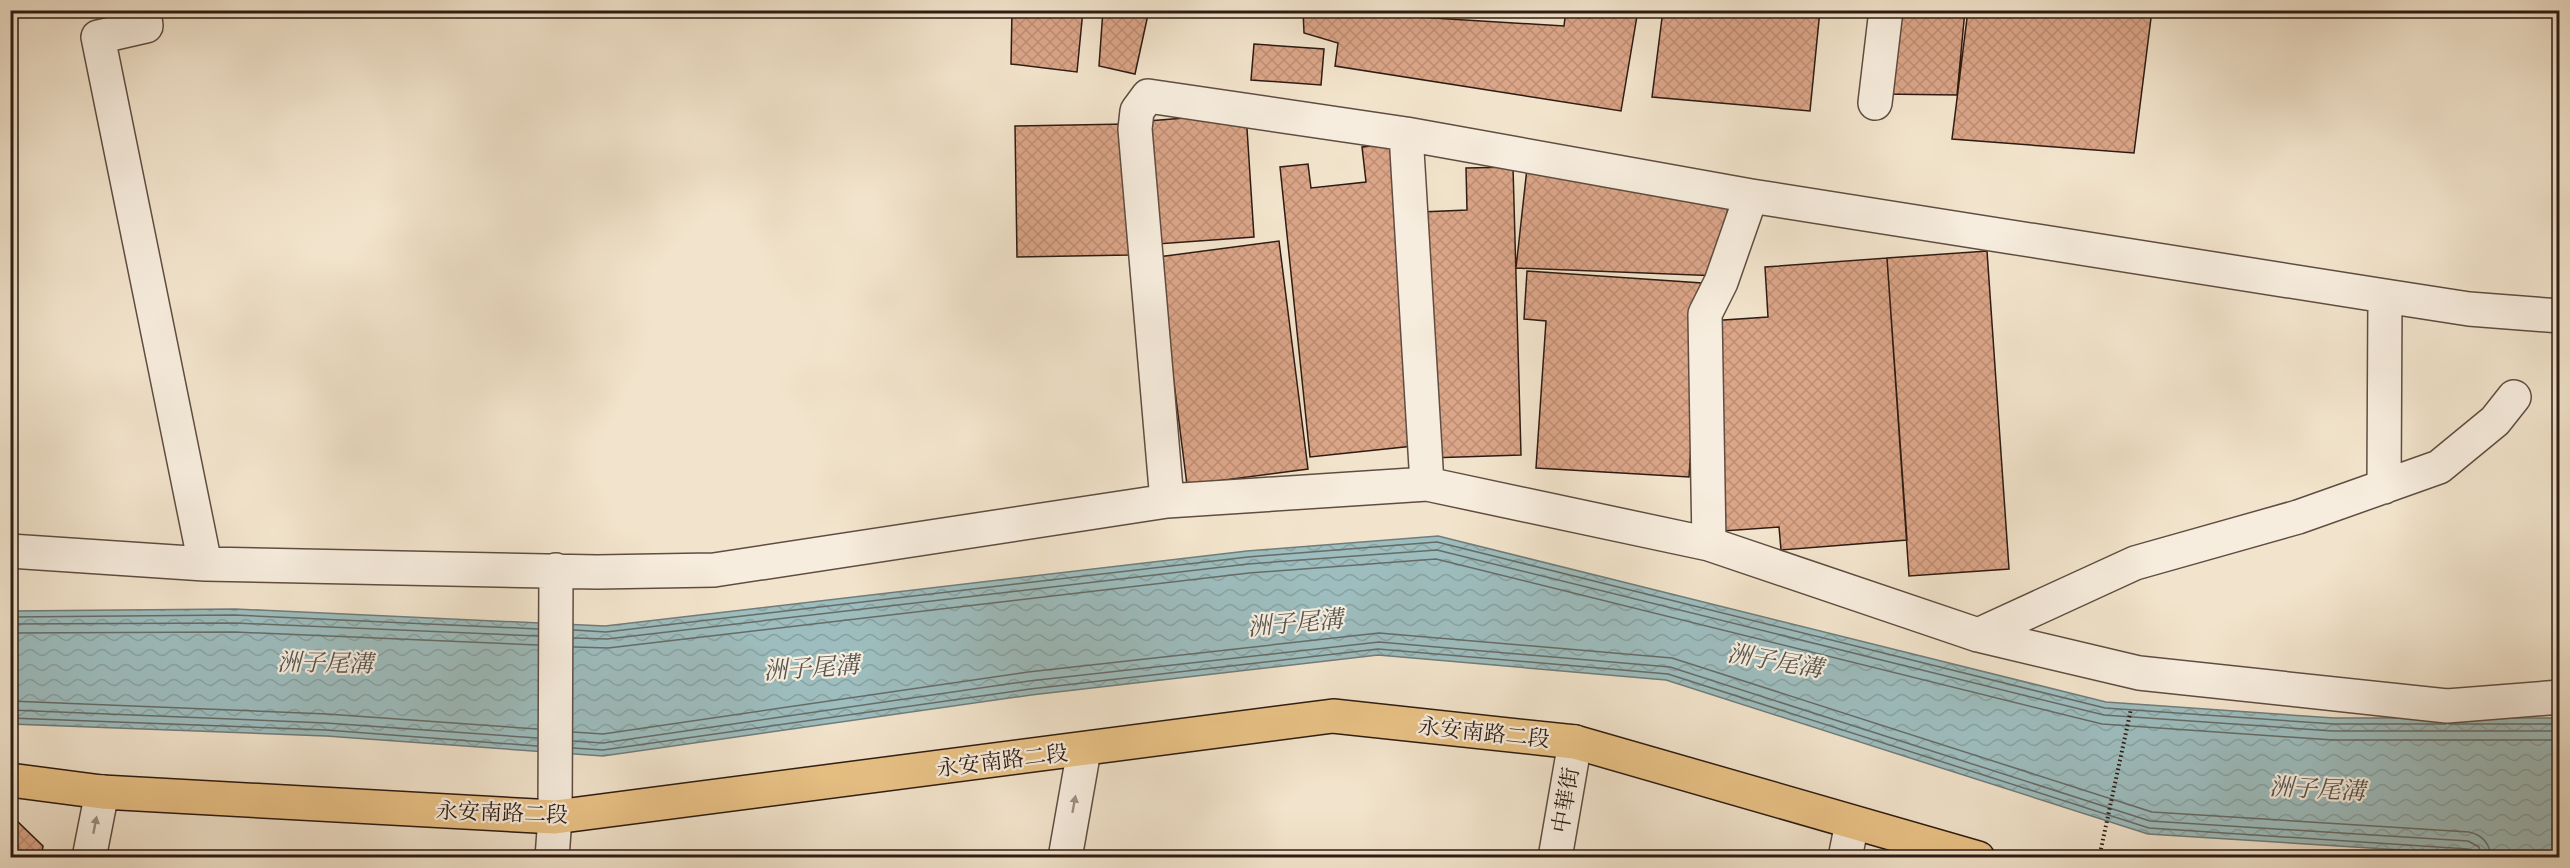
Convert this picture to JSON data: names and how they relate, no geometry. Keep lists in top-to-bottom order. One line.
{"streets":{"main road":["永安南路二段"],"street":["中華街"]},"crossings":[["永安南路二段","中華街"]],"water":["洲子尾溝"]}
